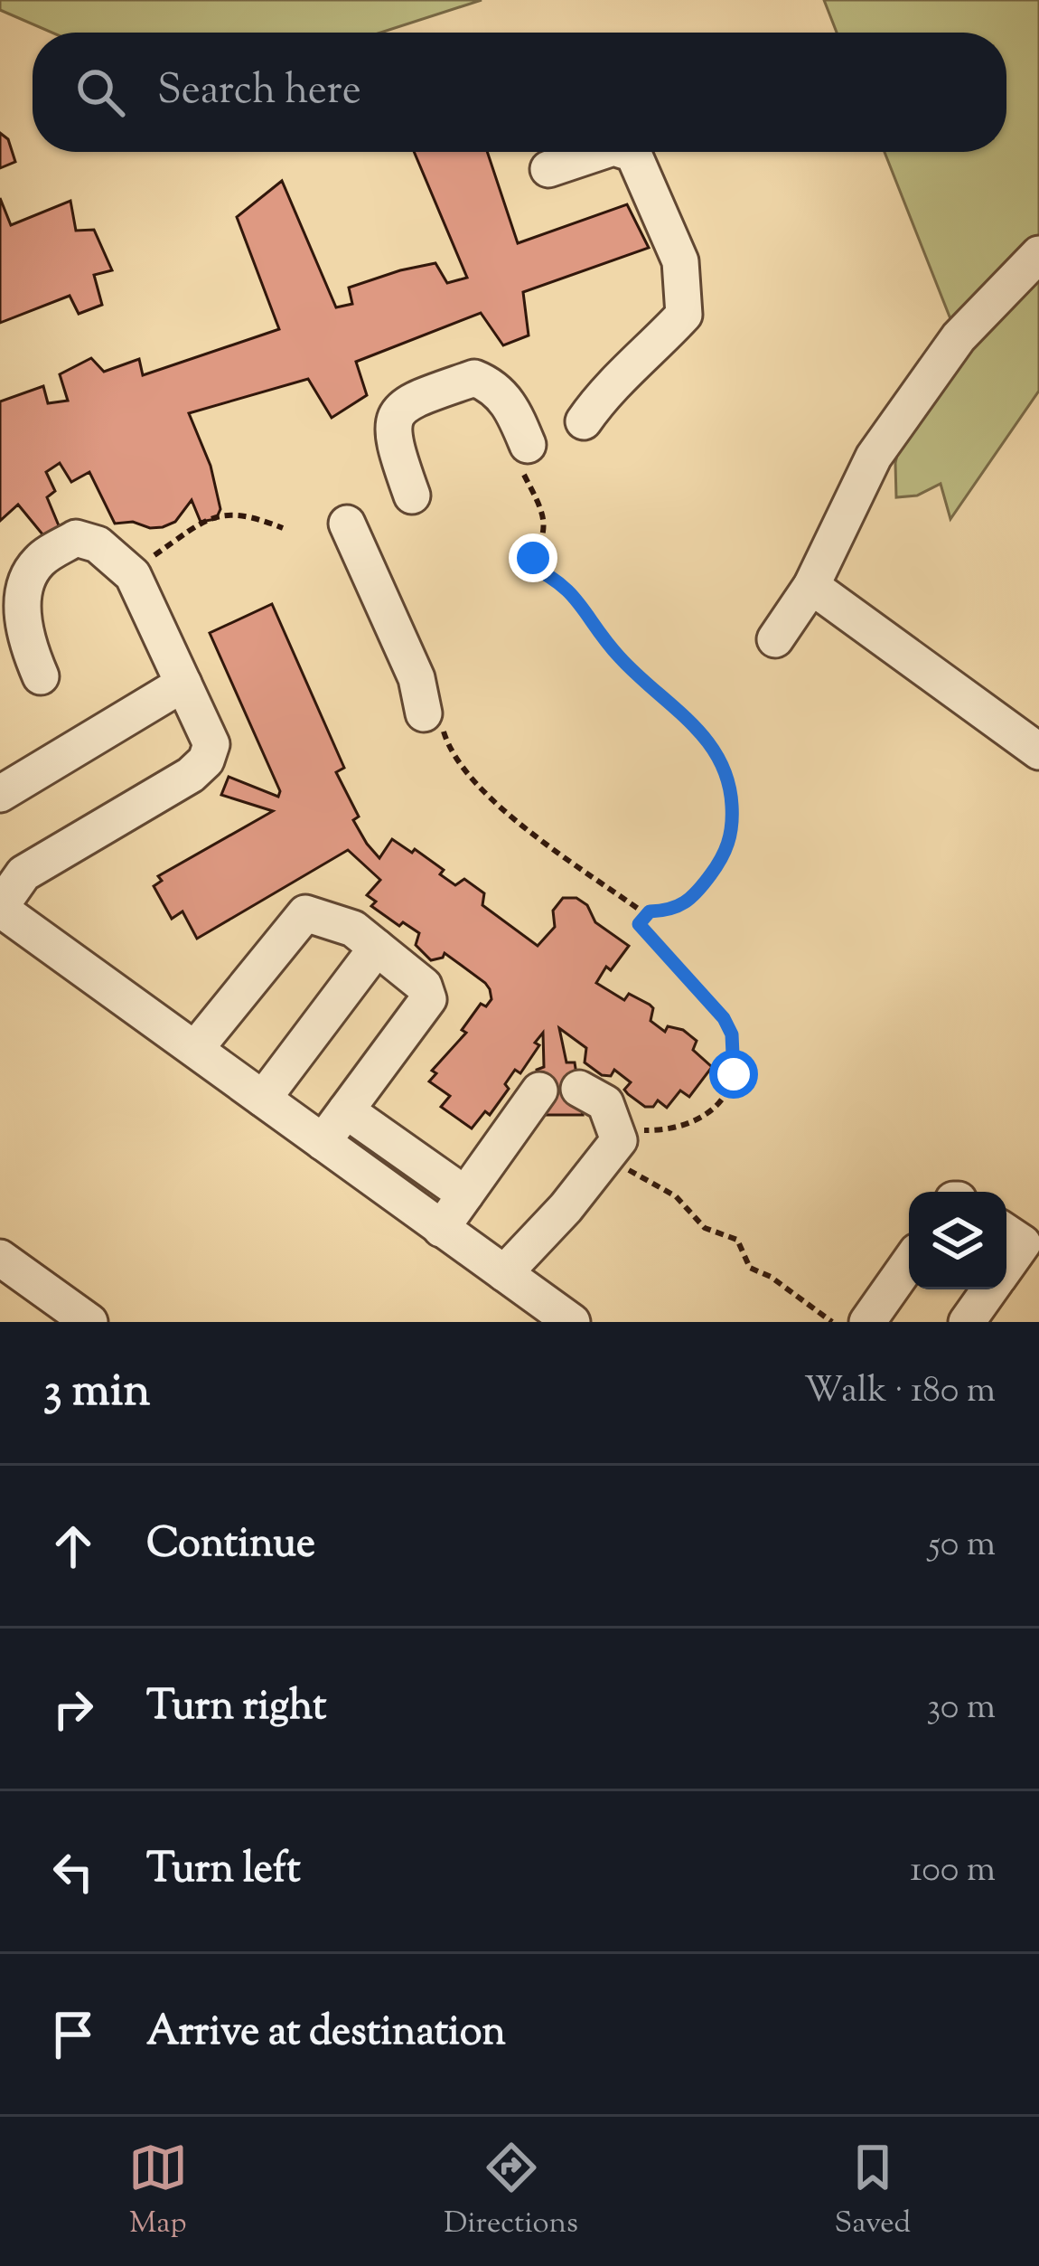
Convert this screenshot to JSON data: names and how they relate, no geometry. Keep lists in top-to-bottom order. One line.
{"page":{"search":"Search here","heading":["3 min","Walk · 180 m"],"list":[["Continue","50 m"],["Turn right","30 m"],["Turn left","100 m"],"Arrive at destination"],"nav":["Map","Directions","Saved"]}}
